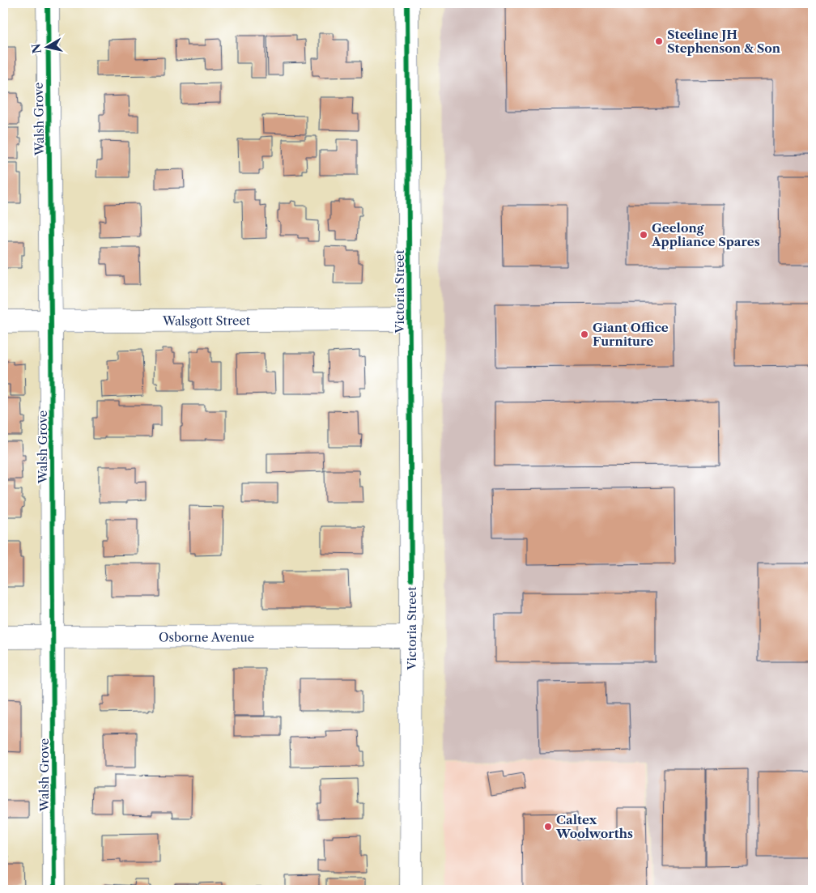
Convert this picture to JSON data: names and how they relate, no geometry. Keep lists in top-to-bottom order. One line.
{"streets":{"street":["Walsh Grove","Victoria Street","Walsgott Street","Osborne Avenue"]},"crossings":[["Walsh Grove","Walsgott Street"],["Walsh Grove","Osborne Avenue"],["Victoria Street","Walsgott Street"],["Victoria Street","Osborne Avenue"]],"places":["Steeline JH Stephenson & Son","Geelong Appliance Spares","Giant Office Furniture","Caltex Woolworths"],"north":"left"}
